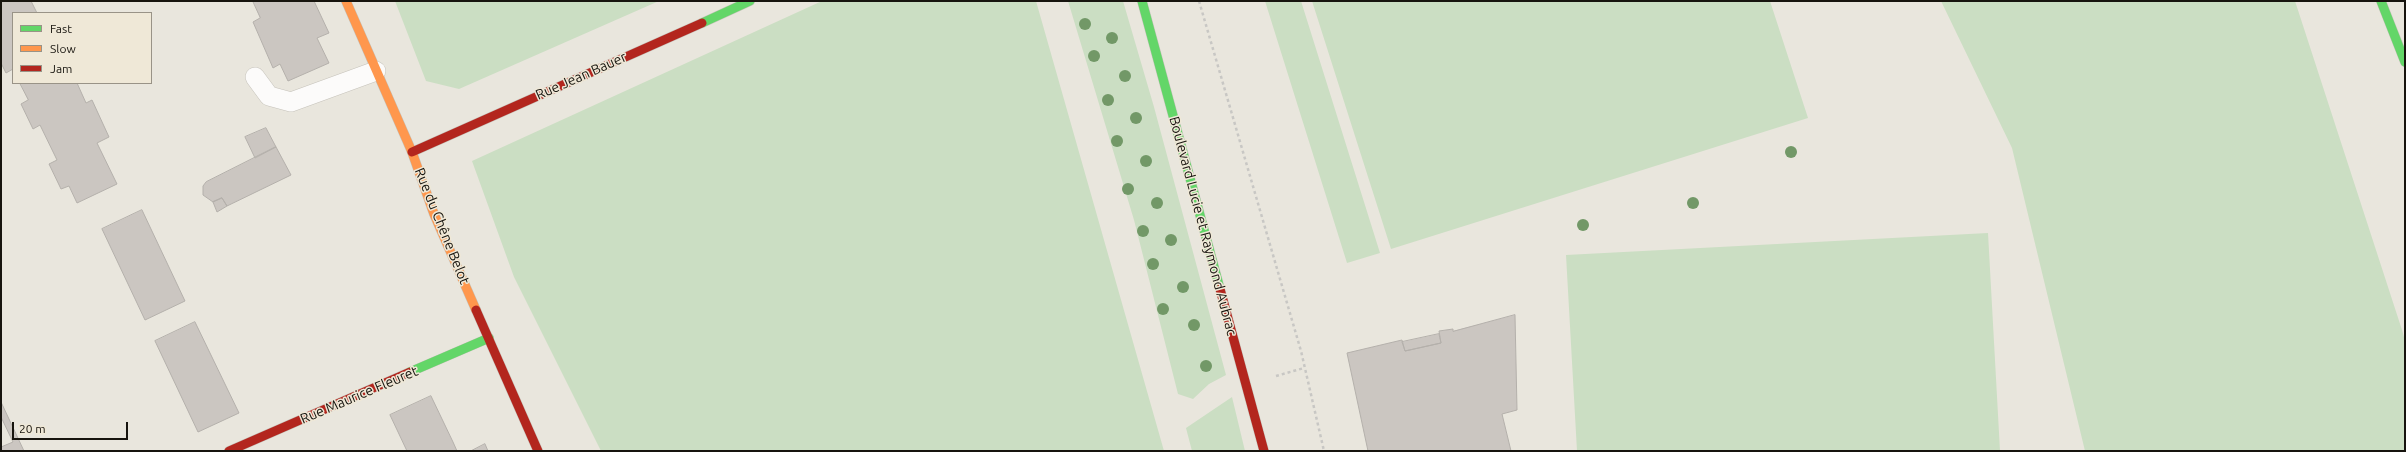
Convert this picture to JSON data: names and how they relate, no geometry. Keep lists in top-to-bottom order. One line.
{"streets":{"main road":["Rue Jean Bauer","Rue du Chêne Belot","Boulevard Lucie et Raymond Aubrac","Rue Maurice Fleuret"]},"crossings":[["Rue Jean Bauer","Rue du Chêne Belot"],["Rue du Chêne Belot","Rue Maurice Fleuret"]],"legend":["Fast","Slow","Jam"],"scale_bar":"20 m"}
